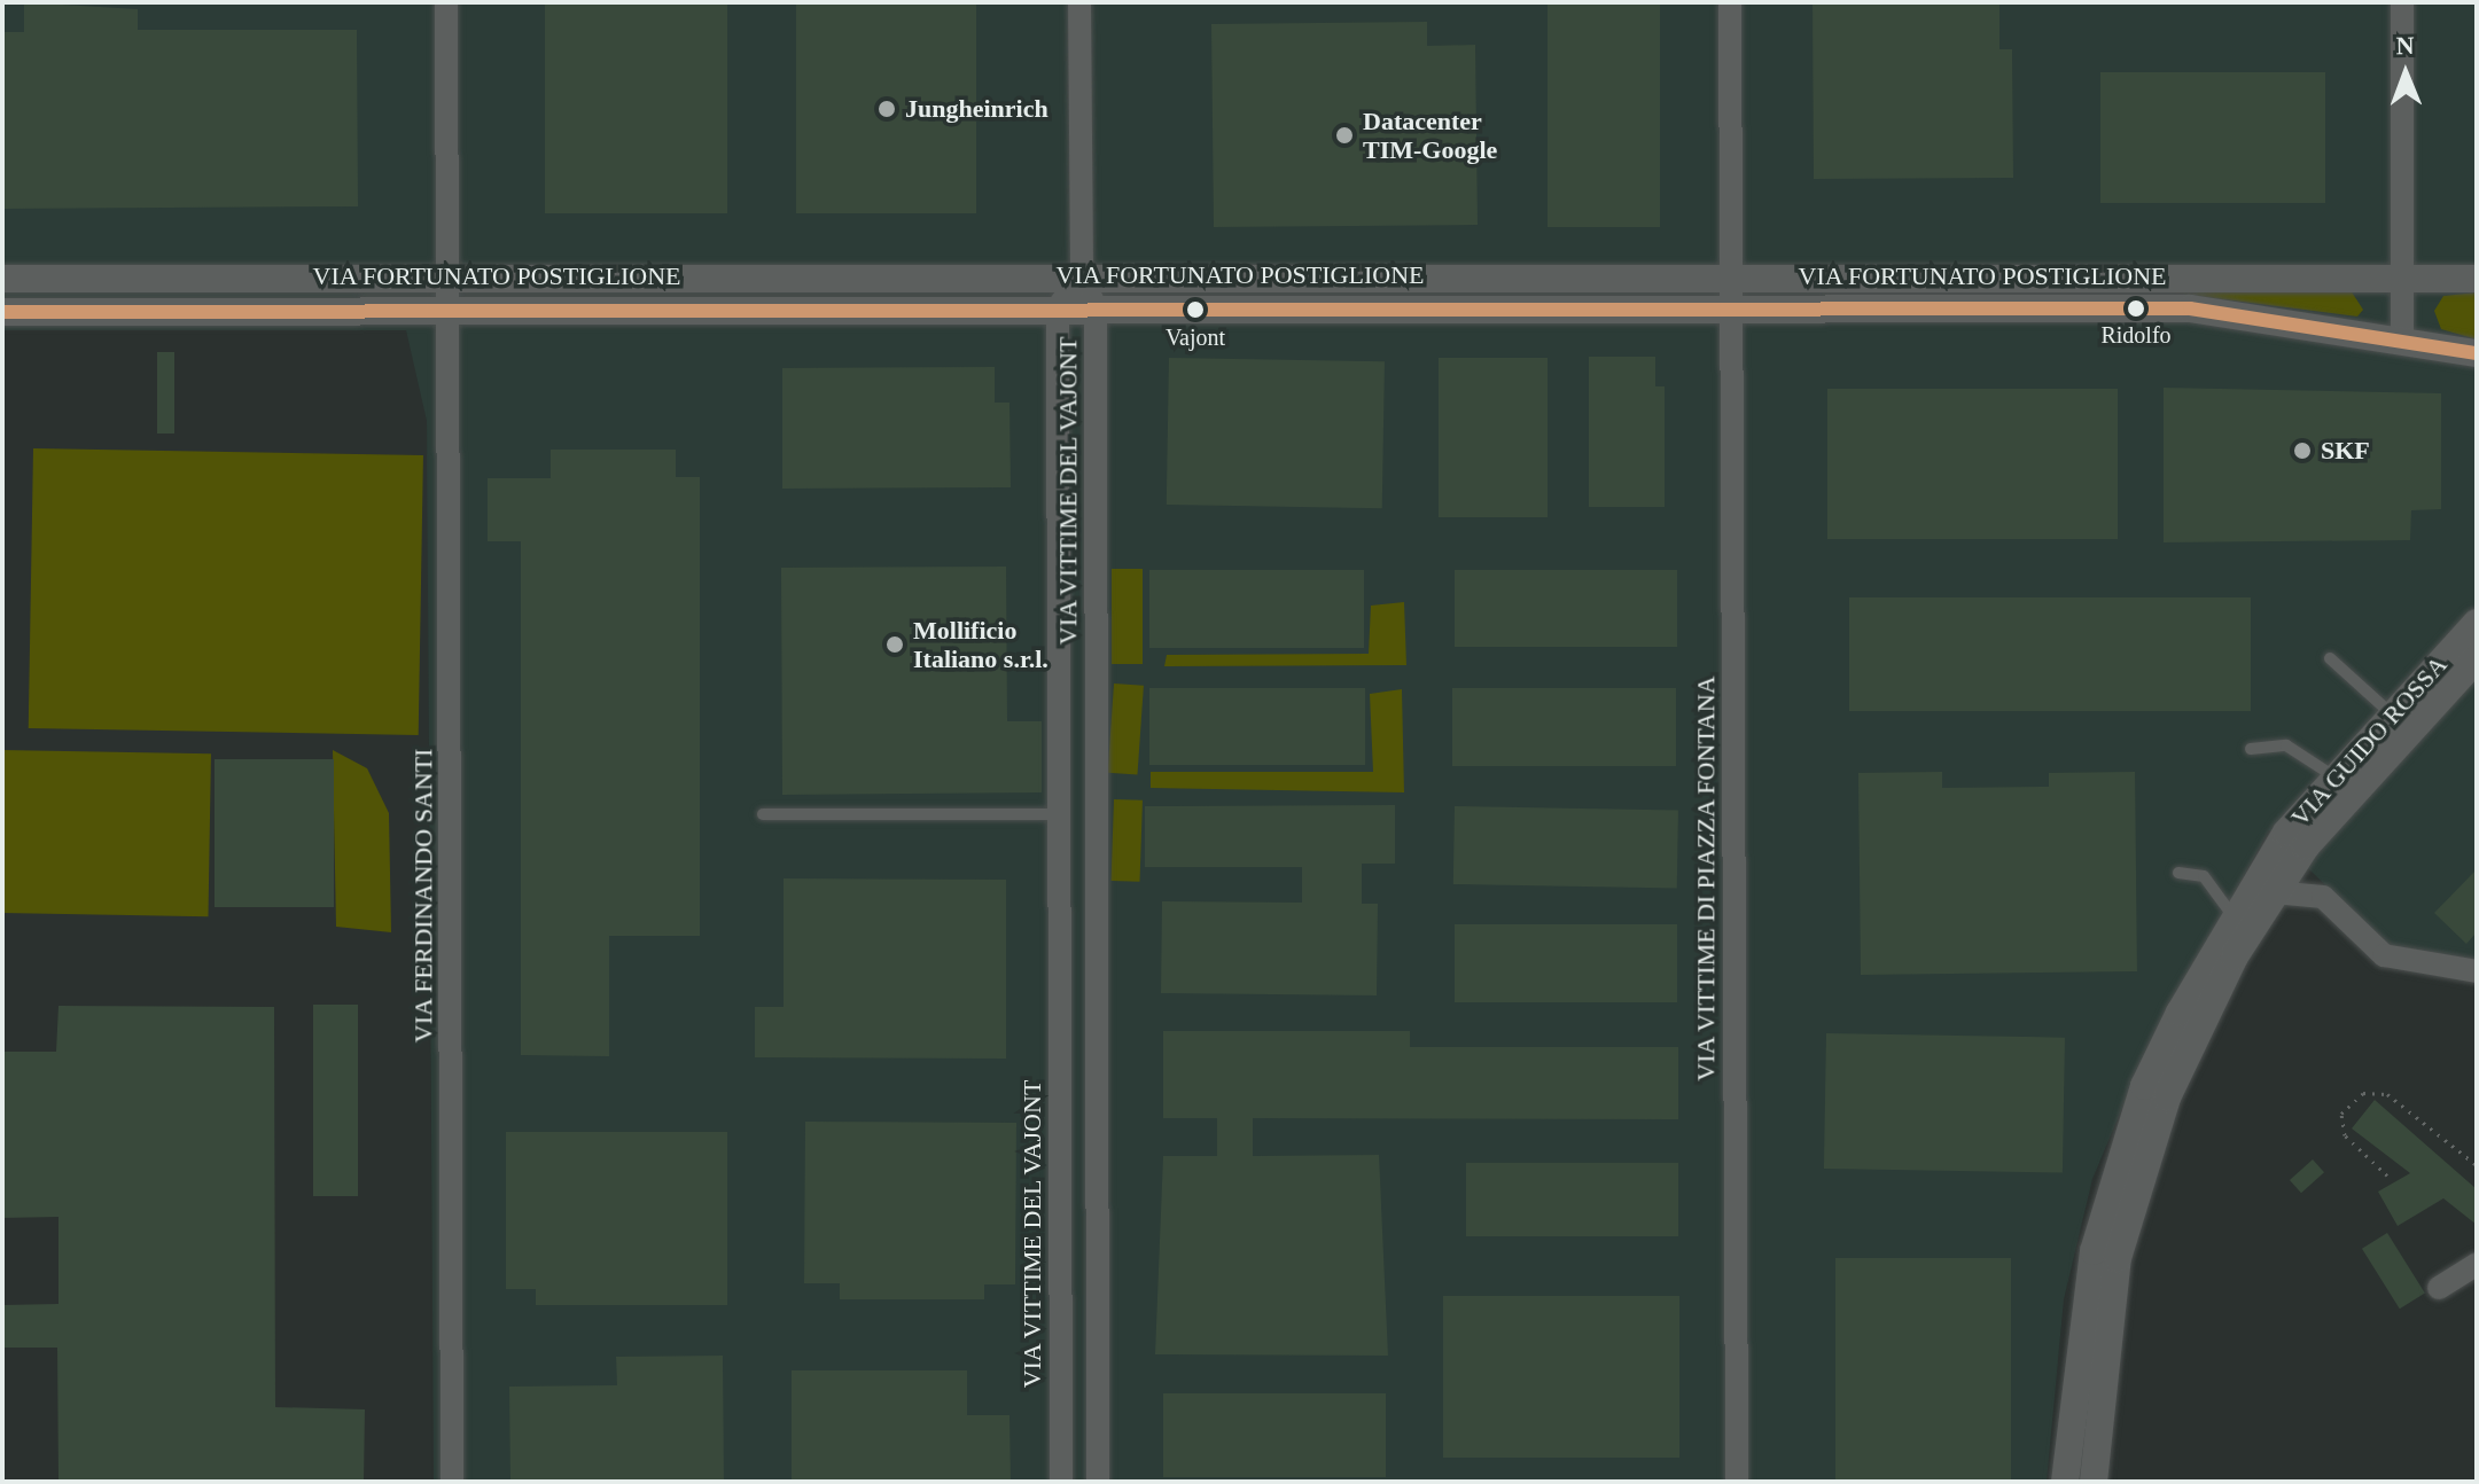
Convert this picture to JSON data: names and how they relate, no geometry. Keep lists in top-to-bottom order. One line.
{"streets":{"street":["VIA FORTUNATO POSTIGLIONE","VIA VITTIME DEL VAJONT","VIA GUIDO ROSSA","VIA VITTIME DI PIAZZA FONTANA","VIA FERDINANDO SANTI"]},"crossings":[["VIA FORTUNATO POSTIGLIONE","VIA VITTIME DEL VAJONT"],["VIA FORTUNATO POSTIGLIONE","VIA VITTIME DI PIAZZA FONTANA"],["VIA FORTUNATO POSTIGLIONE","VIA FERDINANDO SANTI"]],"places":["Jungheinrich","Datacenter TIM-Google","Ridolfo","Vajont","SKF","Mollificio Italiano s.r.l."],"north":"top"}
